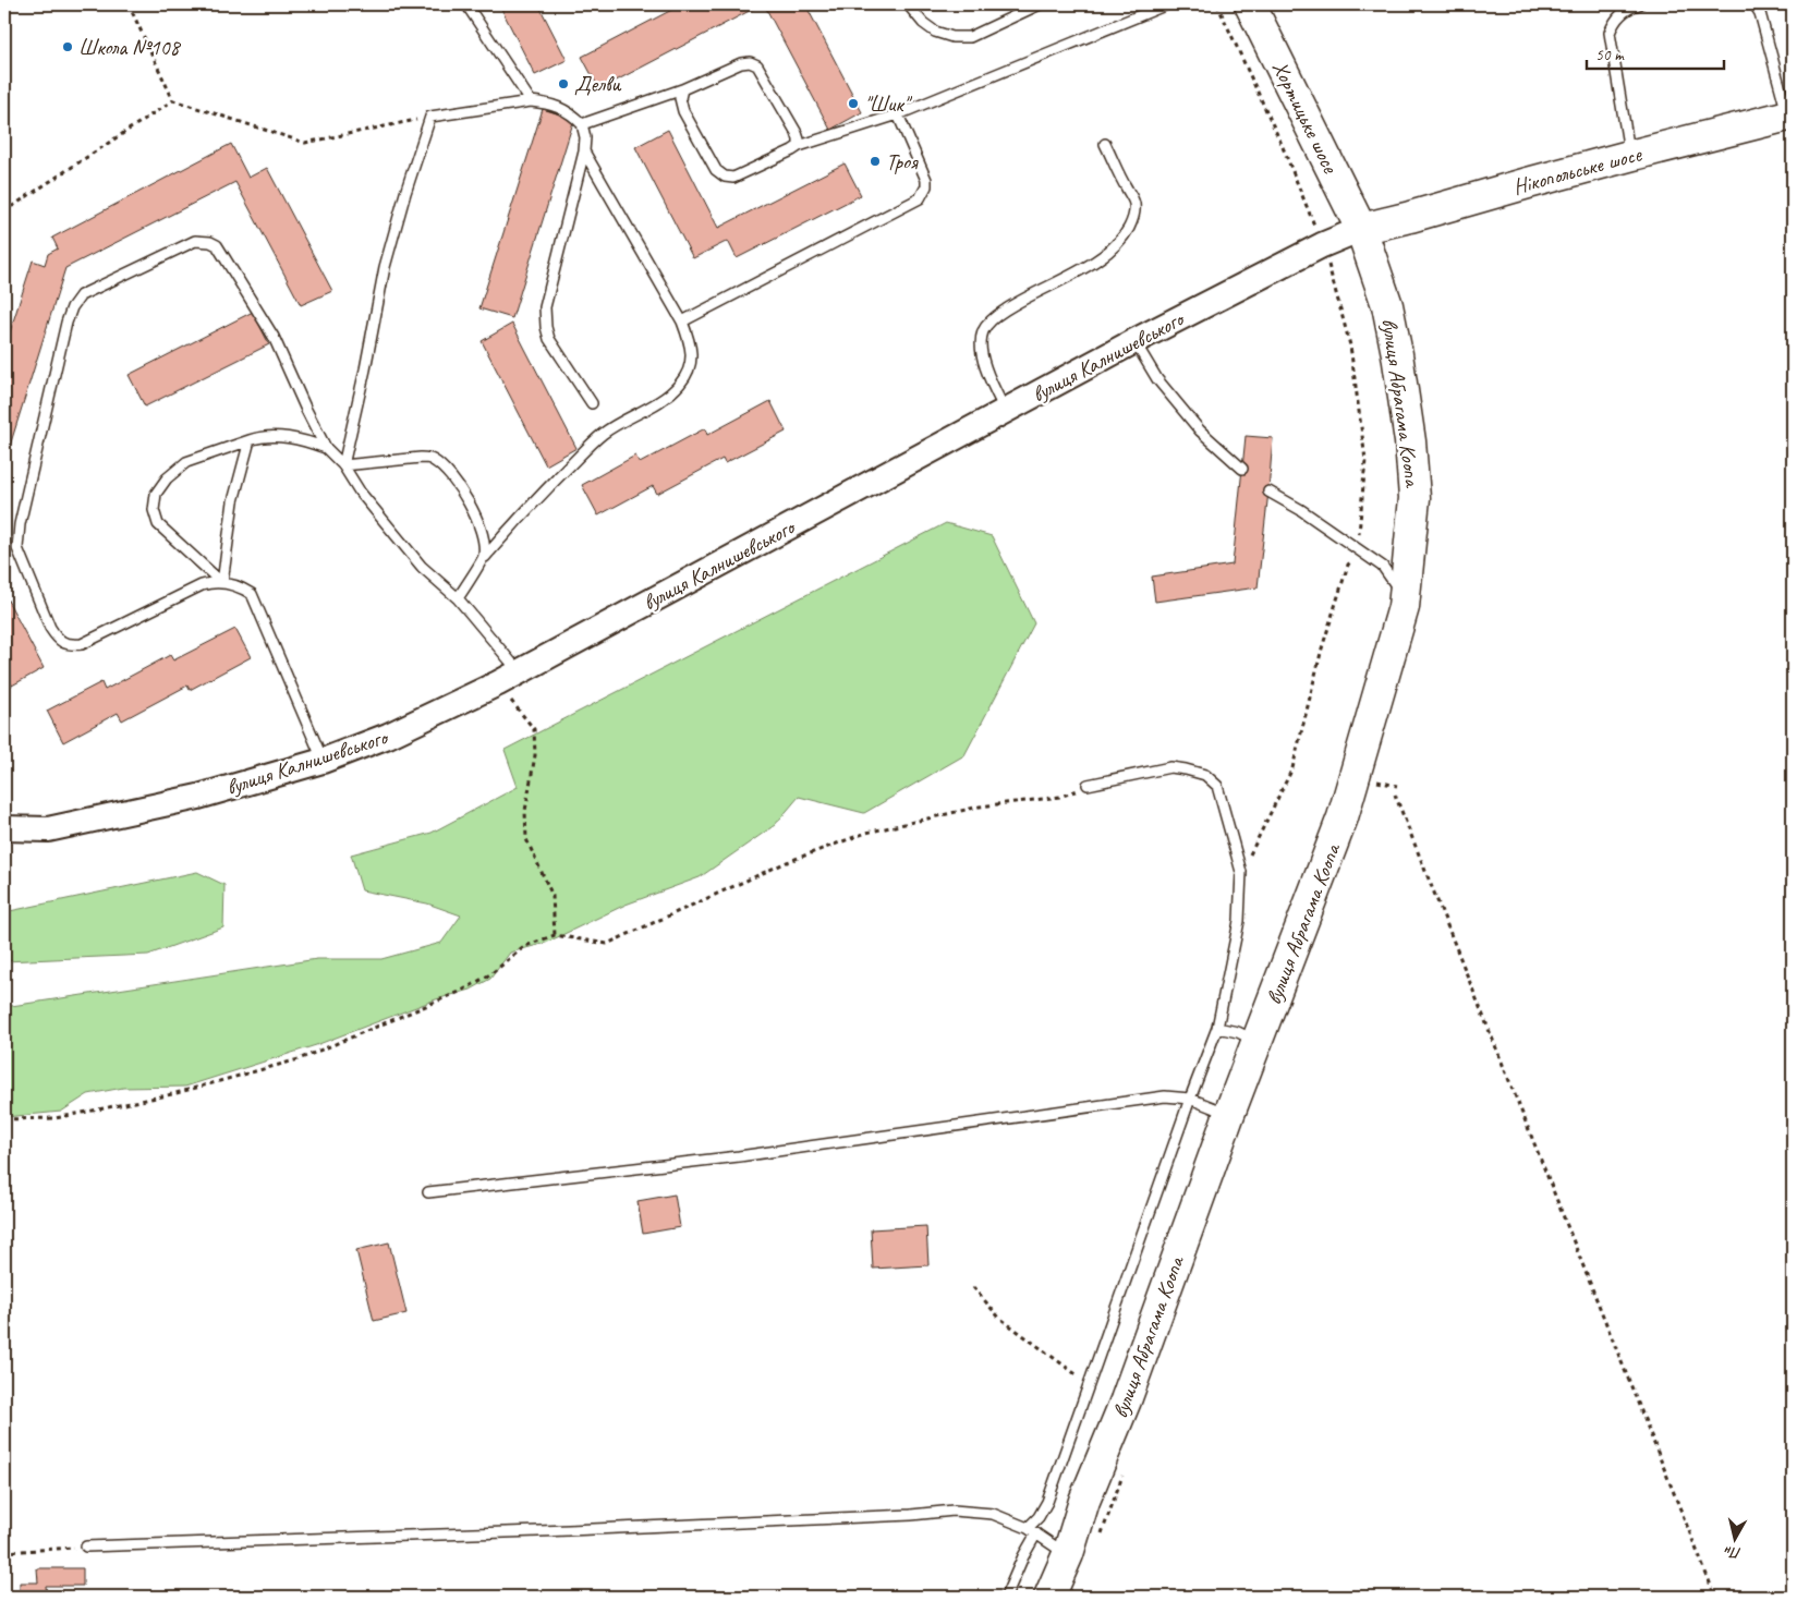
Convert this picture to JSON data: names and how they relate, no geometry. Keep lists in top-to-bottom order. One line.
{"streets":{"main road":["Хортицьке шосе","Нікопольське шосе","вулиця Абрагама Коопа"],"street":["вулиця Калнишевського"]},"crossings":[["Хортицьке шосе","Нікопольське шосе"],["Хортицьке шосе","вулиця Калнишевського"],["Хортицьке шосе","вулиця Абрагама Коопа"],["Нікопольське шосе","вулиця Калнишевського"],["Нікопольське шосе","вулиця Абрагама Коопа"],["вулиця Калнишевського","вулиця Абрагама Коопа"]],"places":["Школа №108","Делви","\"Шик\"","Троя"],"scale_bar":"50 m","north":"bottom"}
